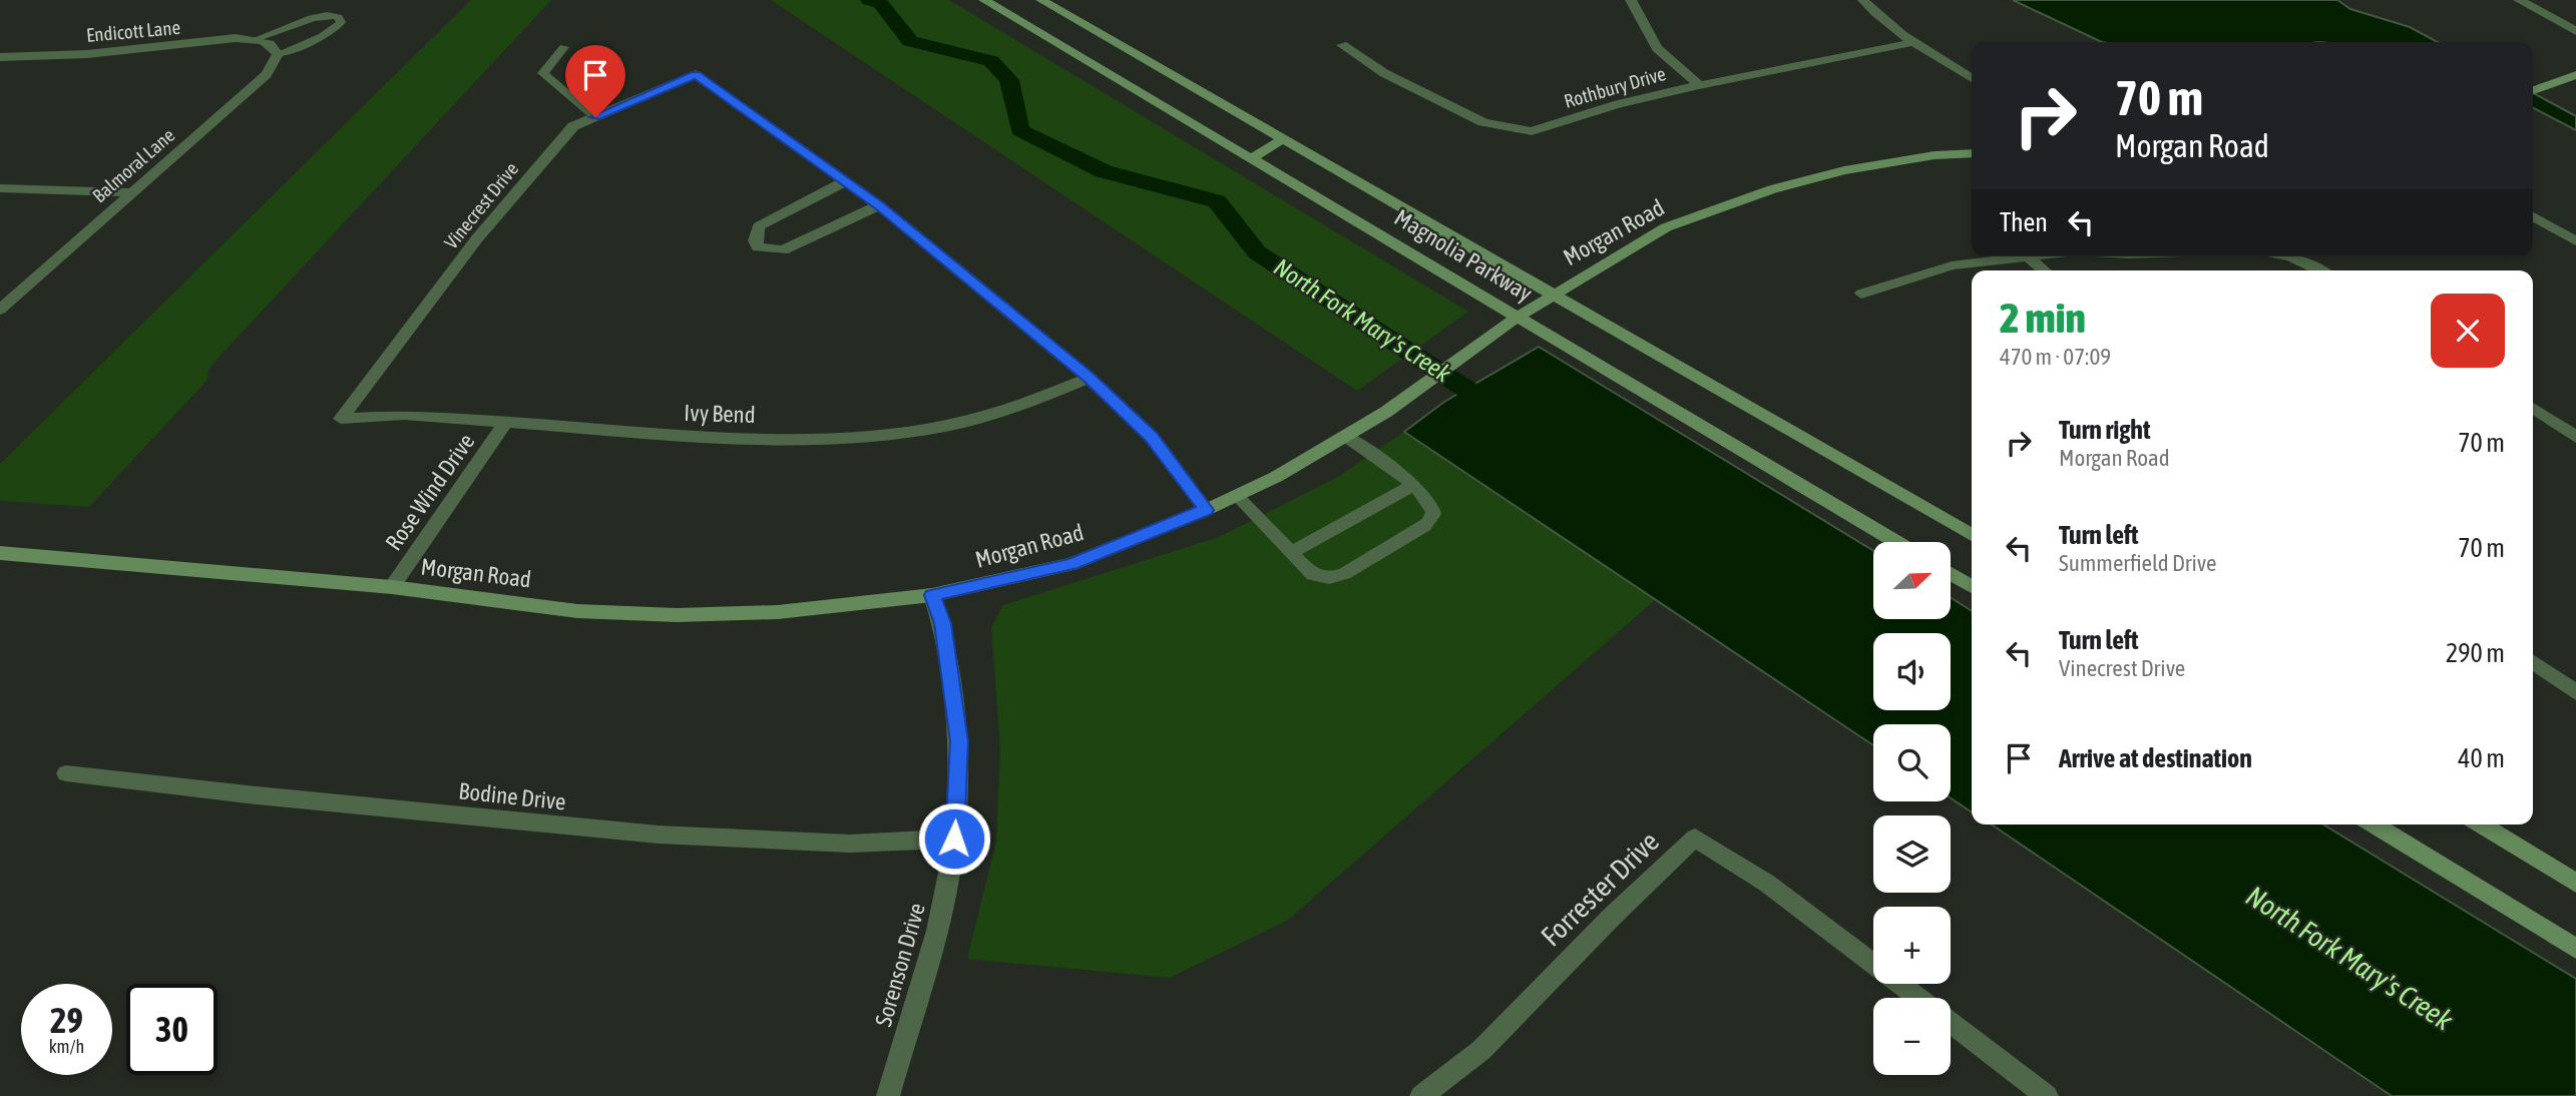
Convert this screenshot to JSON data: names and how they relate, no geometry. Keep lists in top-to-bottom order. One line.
{"streets":{"main road":["Morgan Road","Magnolia Parkway"],"street":["Endicott Lane","Rothbury Drive","Balmoral Lane","Vinecrest Drive","Ivy Bend","Rose Wind Drive","Bodine Drive","Forrester Drive","Sorenson Drive"]},"crossings":[["Endicott Lane","Balmoral Lane"],["Vinecrest Drive","Ivy Bend"],["Morgan Road","Magnolia Parkway"],["Morgan Road","Rose Wind Drive"],["Morgan Road","Sorenson Drive"],["Ivy Bend","Rose Wind Drive"],["Bodine Drive","Sorenson Drive"]],"water":["North Fork Mary's Creek"],"north":"top right","page":{"turn":["70 m","Morgan Road"],"then":"Then","heading":["2 min","470 m · 07:09"],"list":[{"name":"Turn right","note":"Morgan Road","value":"70 m"},{"name":"Turn left","note":"Summerfield Drive","value":"70 m"},{"name":"Turn left","note":"Vinecrest Drive","value":"290 m"},{"name":"Arrive at destination","value":"40 m"}],"map_buttons":["+","−"],"speed":"29 km/h","limit":"30"}}
